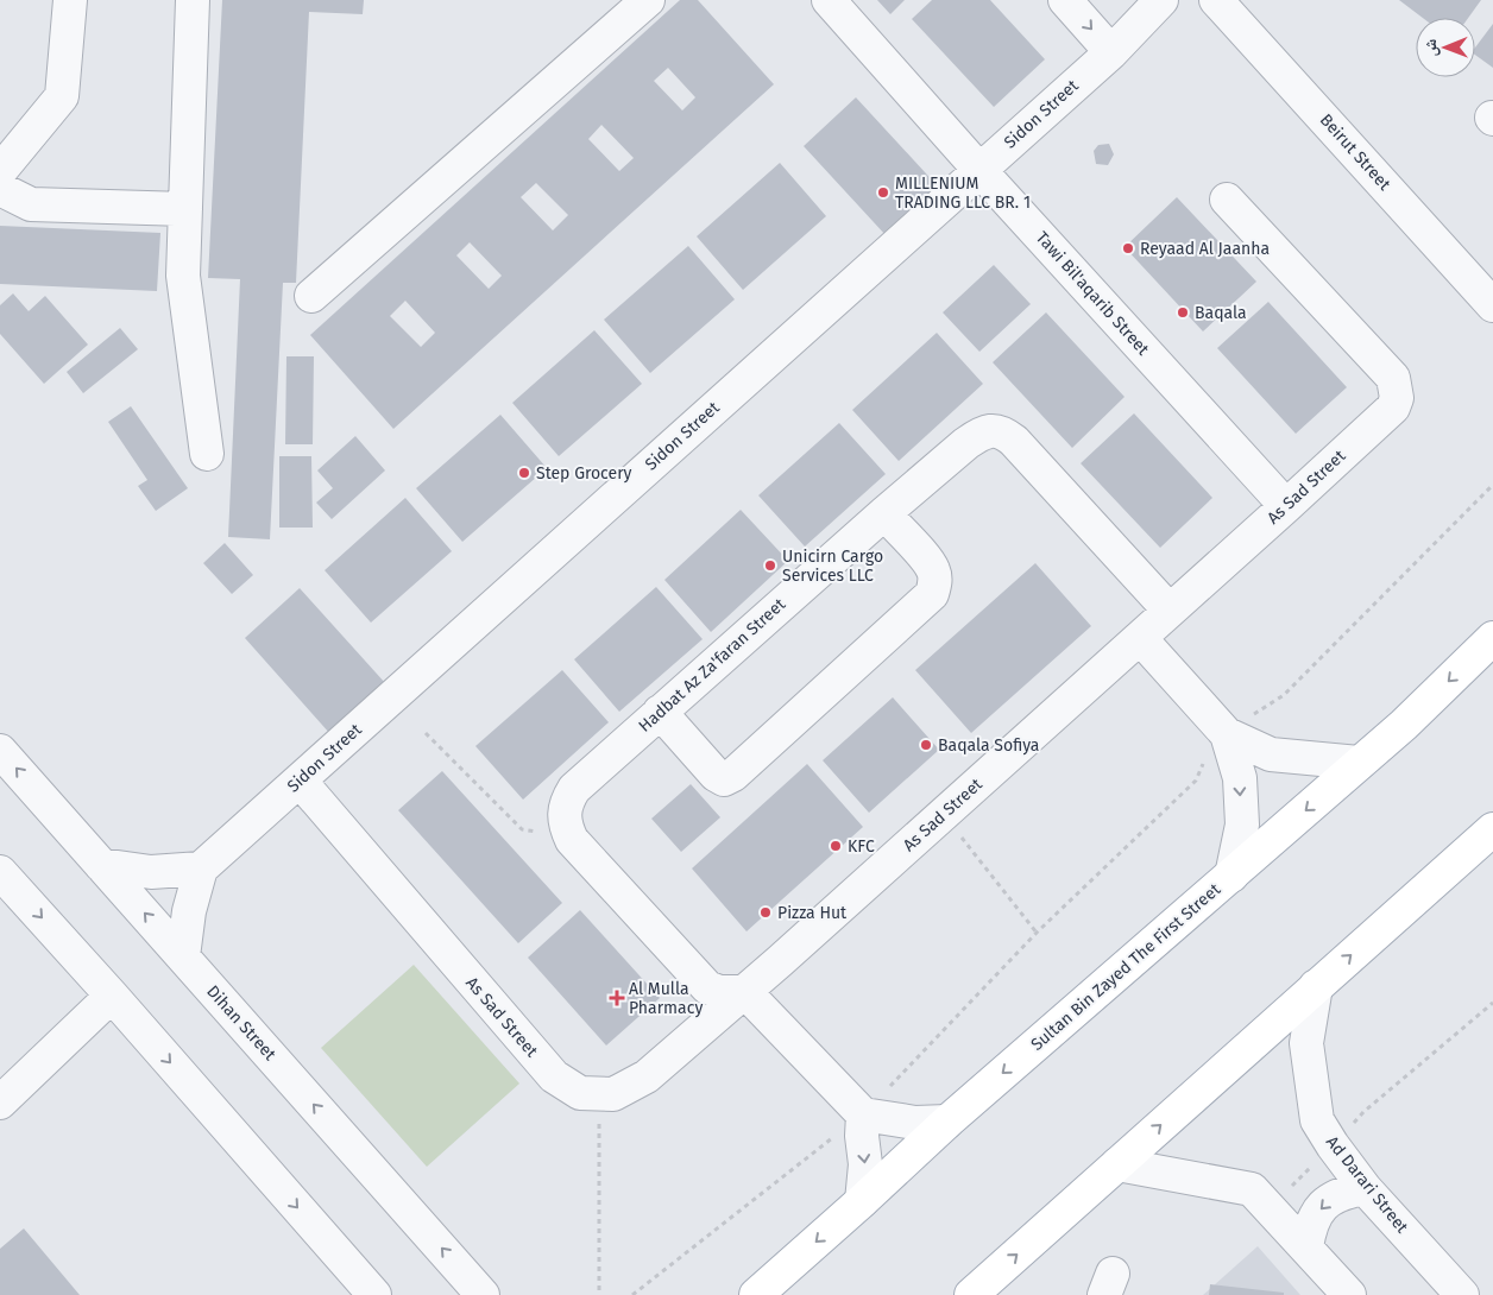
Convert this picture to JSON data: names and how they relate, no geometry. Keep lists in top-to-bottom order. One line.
{"streets":{"main road":["Sultan Bin Zayed The First Street"],"street":["Sidon Street","Beirut Street","Tawi Bil'aqarib Street","As Sad Street","Hadbat Az Za'faran Street","Dihan Street","Ad Darari Street"]},"crossings":[["Sidon Street","Tawi Bil'aqarib Street"],["Sidon Street","As Sad Street"],["Tawi Bil'aqarib Street","As Sad Street"],["As Sad Street","Hadbat Az Za'faran Street"]],"places":{"other":["MILLENIUM TRADING LLC BR. 1","Reyaad Al Jaanha","Baqala","Step Grocery","Unicirn Cargo Services LLC","Baqala Sofiya","KFC","Pizza Hut"],"health":["Al Mulla Pharmacy"]},"north":"left"}
